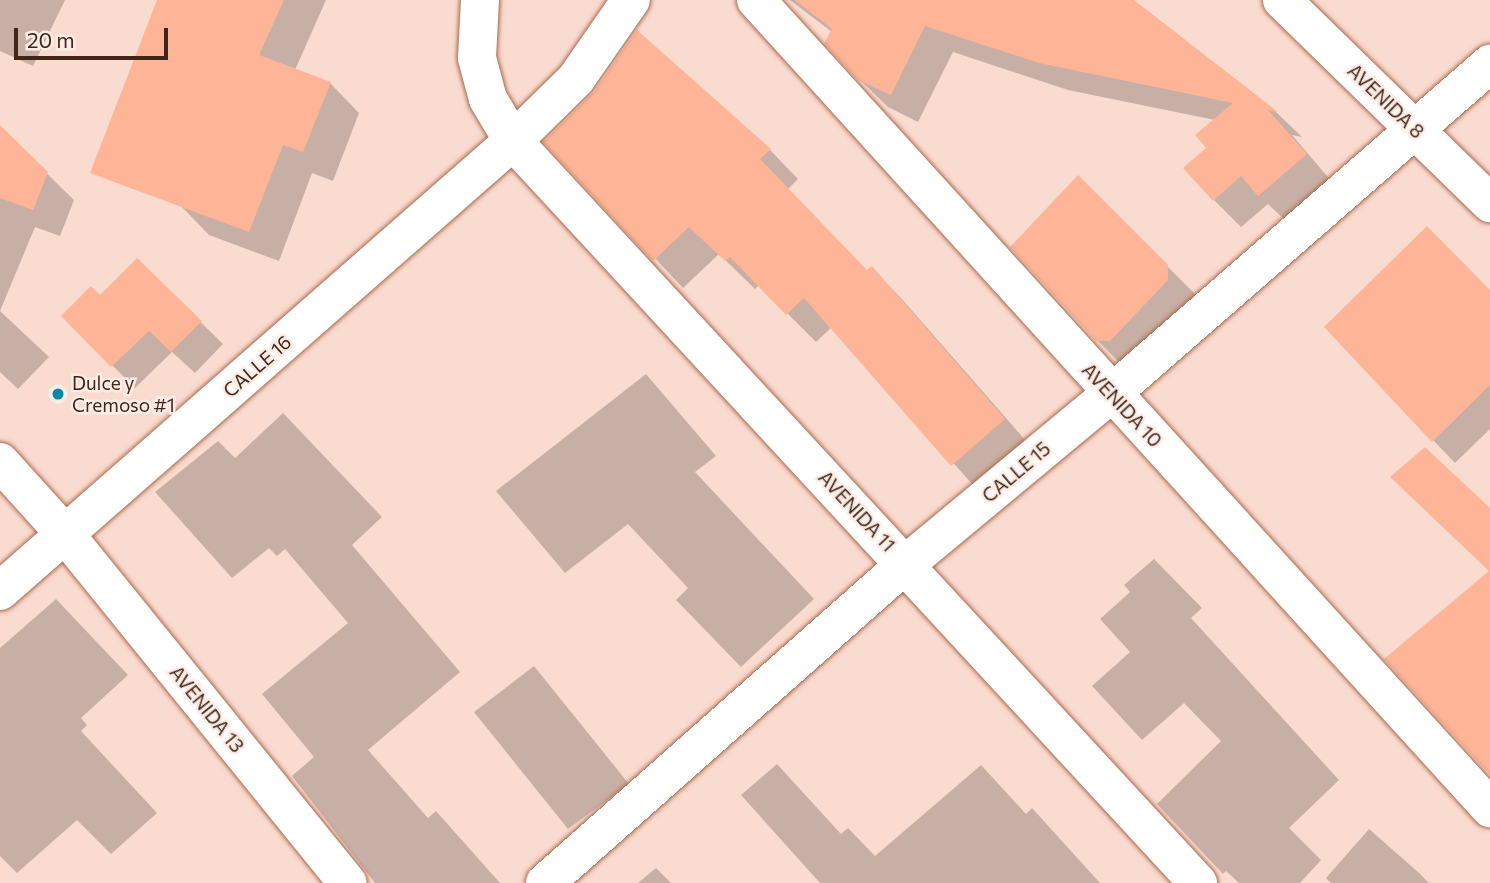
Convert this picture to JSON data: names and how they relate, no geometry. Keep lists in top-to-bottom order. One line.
{"streets":{"street":["AVENIDA 8","CALLE 16","AVENIDA 10","CALLE 15","AVENIDA 11","AVENIDA 13"]},"crossings":[["AVENIDA 8","CALLE 15"],["CALLE 16","AVENIDA 11"],["CALLE 16","AVENIDA 13"],["AVENIDA 10","CALLE 15"],["CALLE 15","AVENIDA 11"]],"places":["Dulce y Cremoso #1"],"scale_bar":"20 m"}
